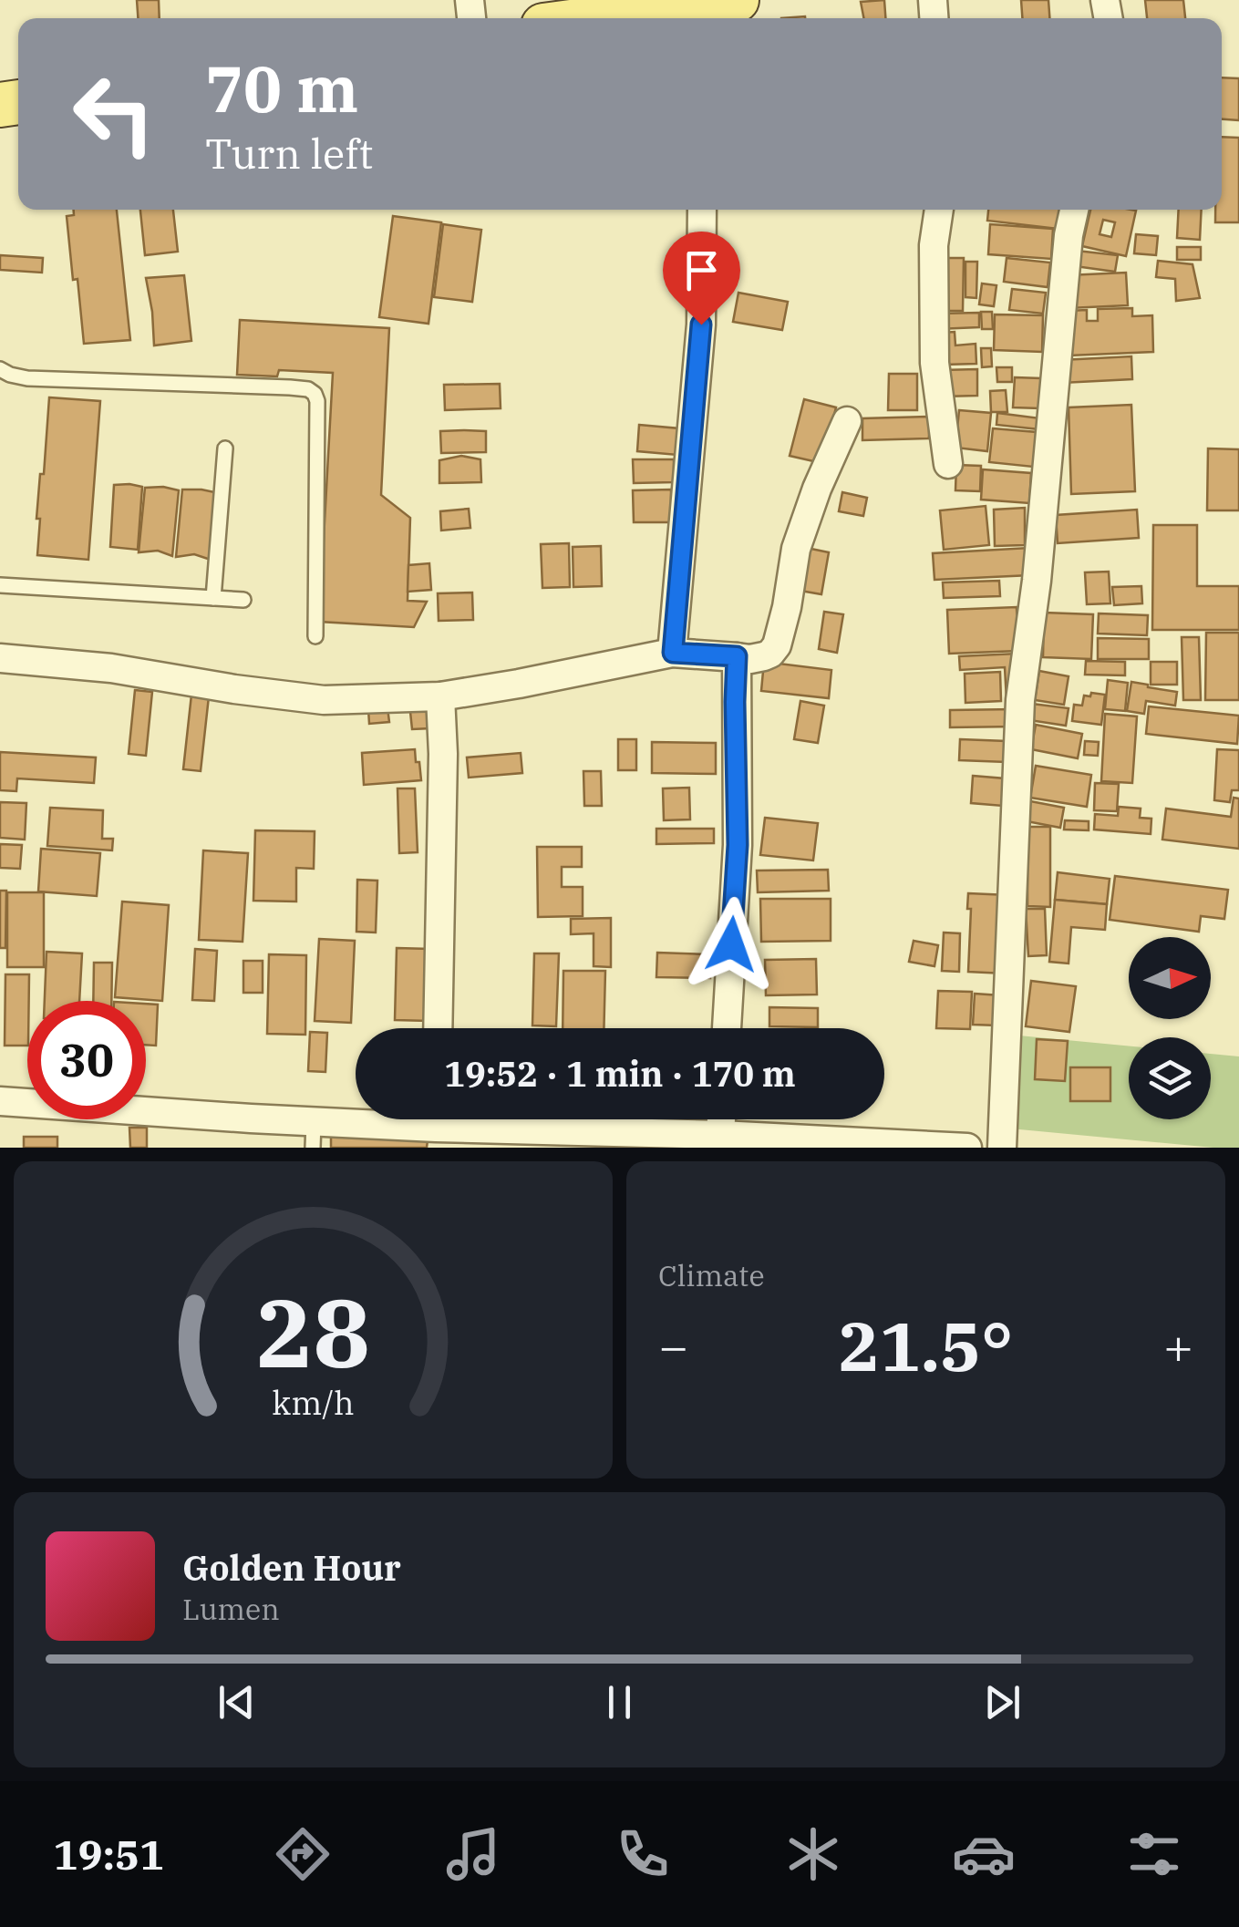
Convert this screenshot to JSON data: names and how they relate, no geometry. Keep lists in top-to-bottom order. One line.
{"north":"right","page":{"turn":["70 m","Turn left"],"limit":"30","trip":"19:52 · 1 min · 170 m","tile":"Climate","heat":["−","21.5°","+"],"song":["Golden Hour","Lumen"],"tabs":"19:51","gauge":["28","km/h"]}}
